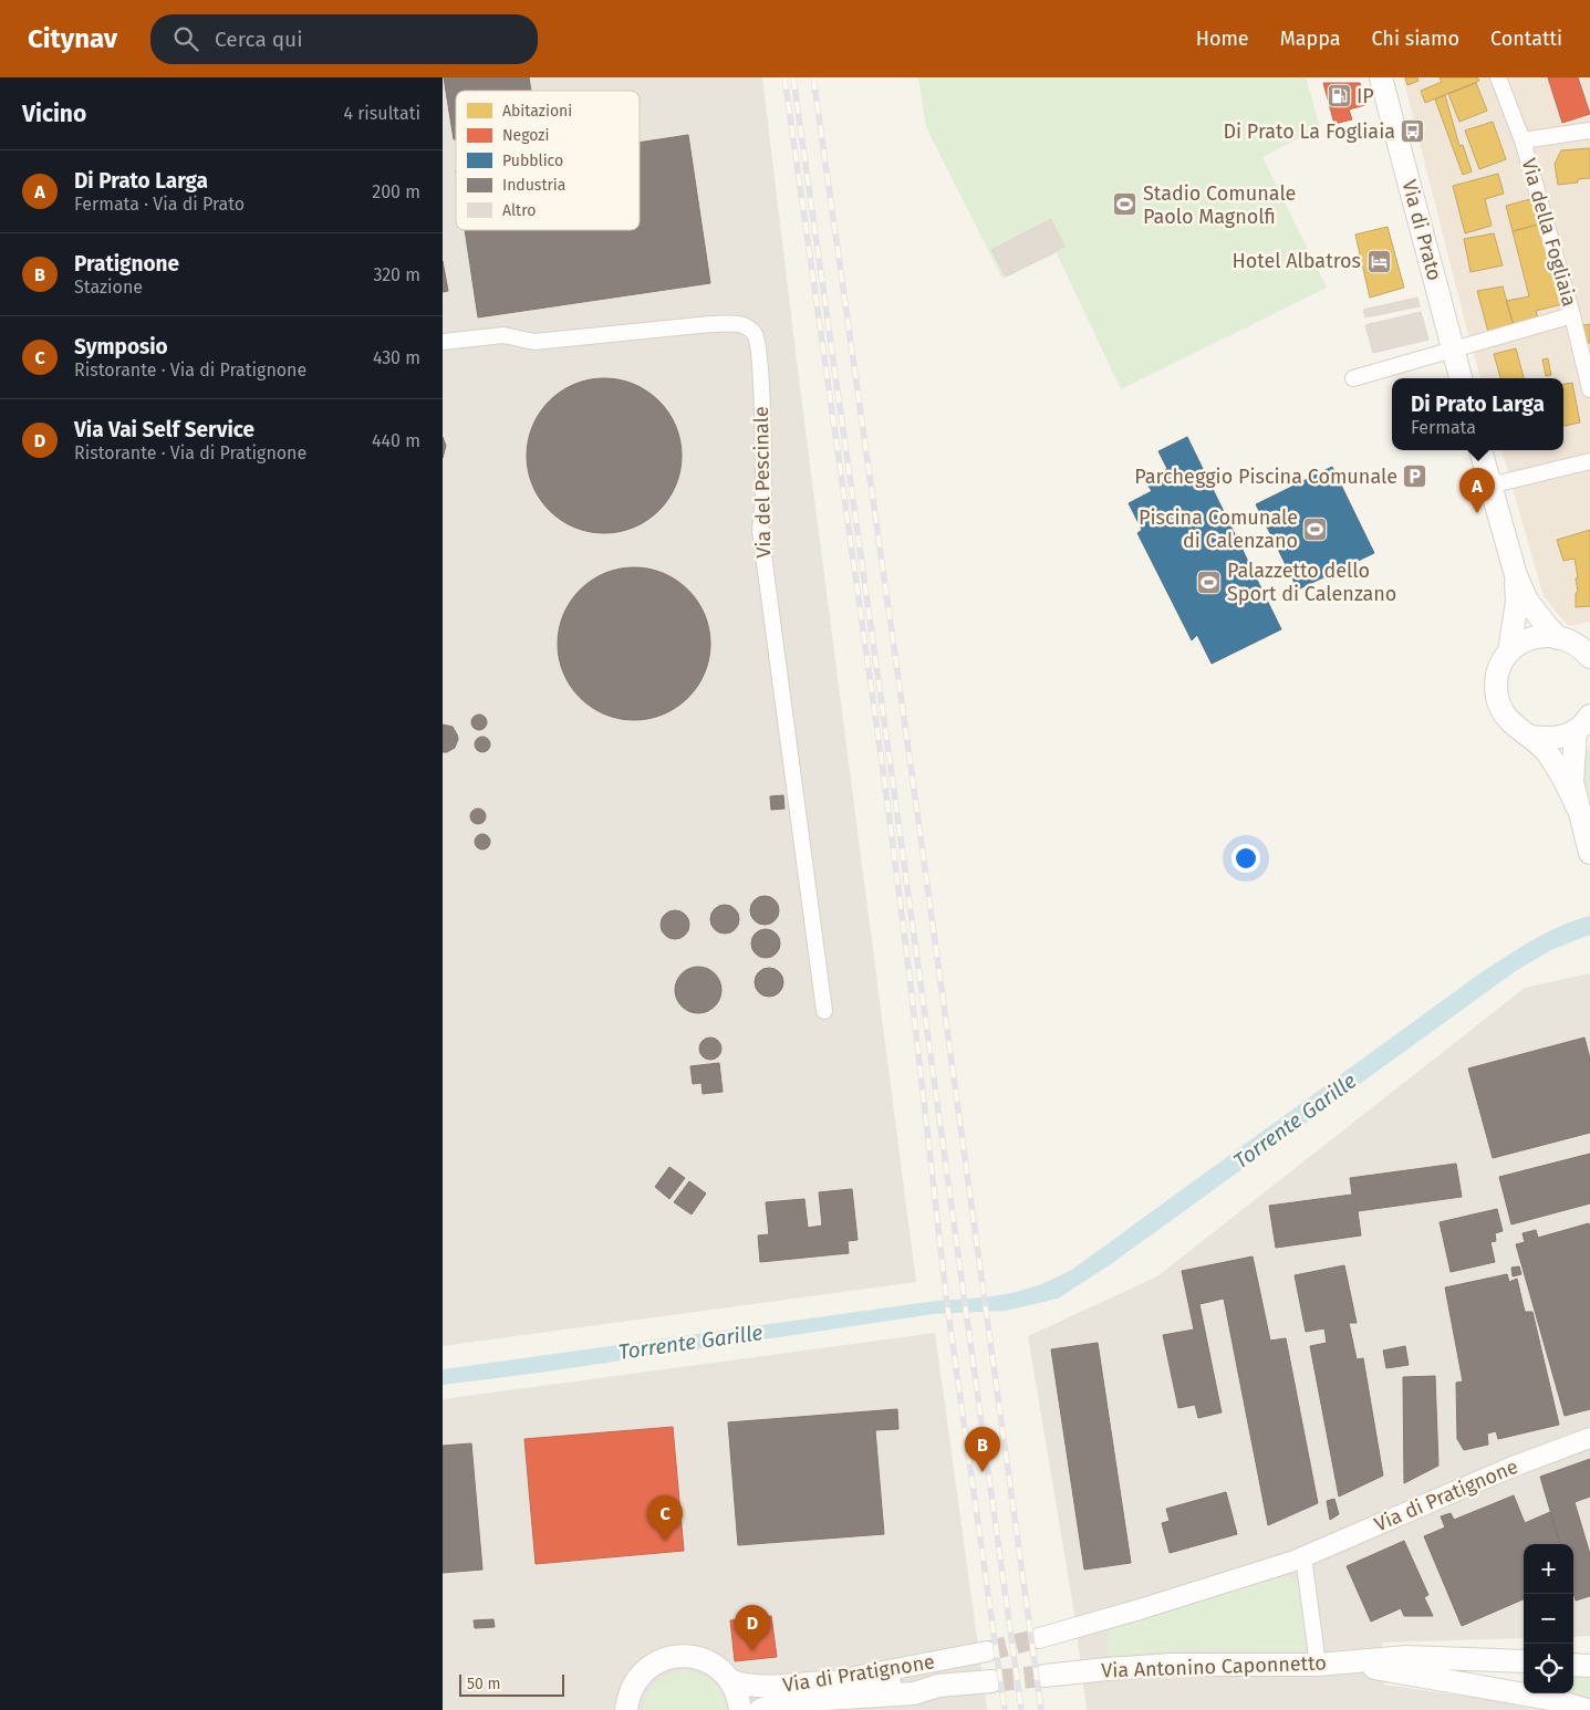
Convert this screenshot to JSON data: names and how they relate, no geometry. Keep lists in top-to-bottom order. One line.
{"streets":{"main road":["Via di Prato","Via di Pratignone","Via Antonino Caponnetto"],"street":["Via della Fogliaia","Via del Pescinale"]},"water":["Torrente Garille"],"places":{"fuel station":["IP"],"bus stop":["Di Prato La Fogliaia"],"sports":["Stadio Comunale Paolo Magnolfi","Piscina Comunale di Calenzano","Palazzetto dello Sport di Calenzano"],"hotel":["Hotel Albatros"],"parking":["Parcheggio Piscina Comunale"]},"legend":["Abitazioni","Negozi","Pubblico","Industria","Altro"],"scale_bar":"50 m","page":{"header":"Citynav","search":"Cerca qui","nav":["Home","Mappa","Chi siamo","Contatti"],"heading":["Vicino","4 risultati"],"list":[{"mark":"A","name":"Di Prato Larga","note":"Fermata · Via di Prato","value":"200 m"},{"mark":"B","name":"Pratignone","note":"Stazione","value":"320 m"},{"mark":"C","name":"Symposio","note":"Ristorante · Via di Pratignone","value":"430 m"},{"mark":"D","name":"Via Vai Self Service","note":"Ristorante · Via di Pratignone","value":"440 m"}],"popup":["Di Prato Larga","Fermata"],"pins":["A","B","C","D"],"map_buttons":["+","−"],"scale":"50 m"}}
